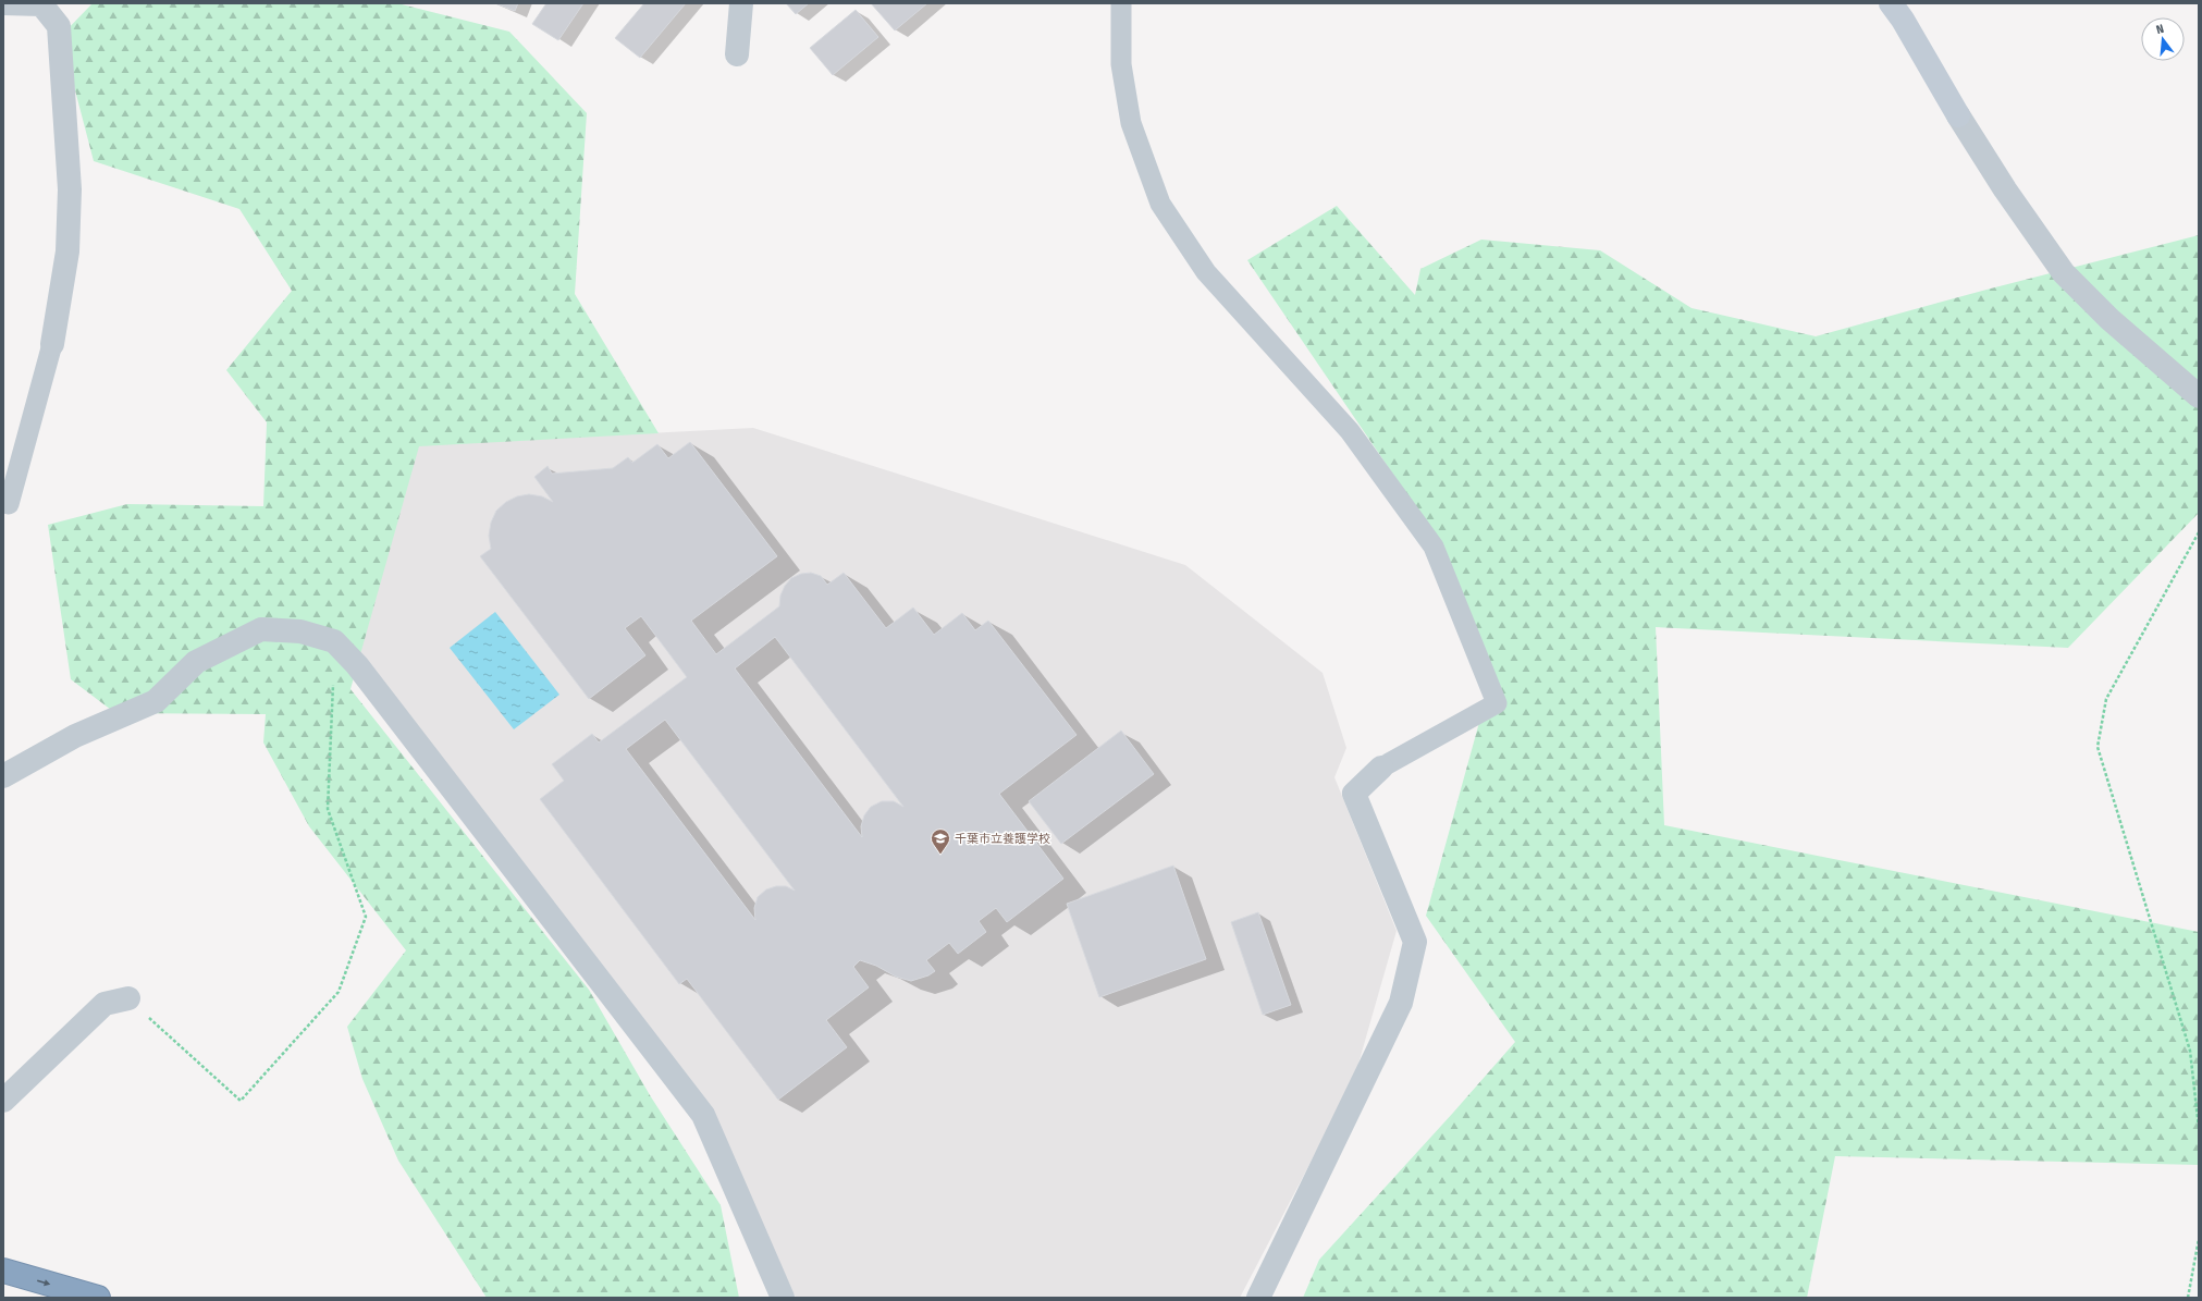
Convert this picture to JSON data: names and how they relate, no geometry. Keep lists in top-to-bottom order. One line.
{"places":{"school or university":["千葉市立養護学校"]},"north":"top"}
